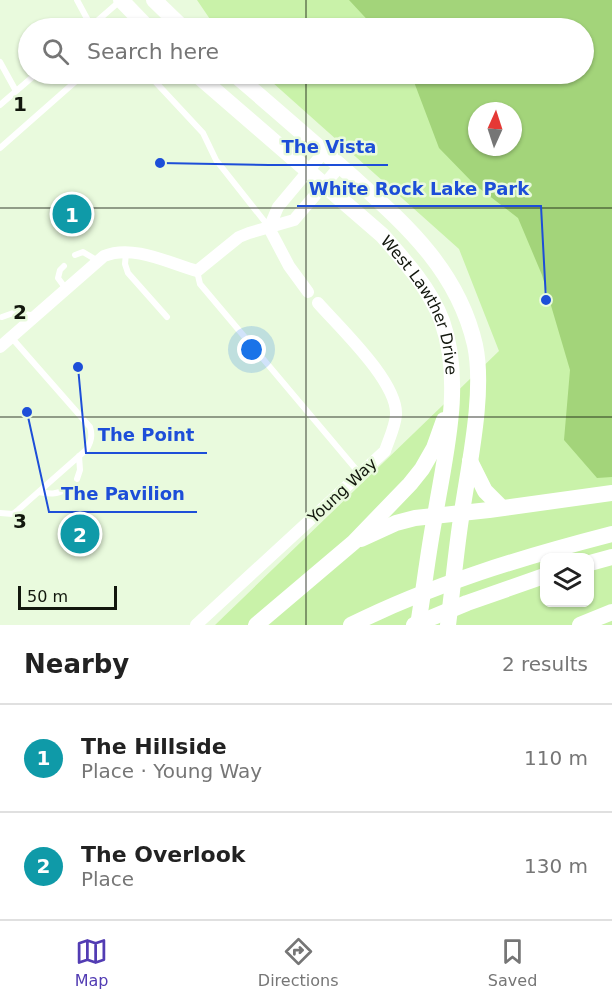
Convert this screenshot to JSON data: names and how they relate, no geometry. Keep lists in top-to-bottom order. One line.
{"streets":{"street":["West Lawther Drive","Young Way"]},"places":["The Vista","White Rock Lake Park","The Point","The Pavilion"],"scale_bar":"50 m","north":"top","page":{"search":"Search here","pins":["1","2"],"scale":"50 m","heading":["Nearby","2 results"],"list":[{"mark":"1","name":"The Hillside","note":"Place · Young Way","value":"110 m"},{"mark":"2","name":"The Overlook","note":"Place","value":"130 m"}],"nav":["Map","Directions","Saved"]},"grid":{"rows":["1","2","3"]}}
